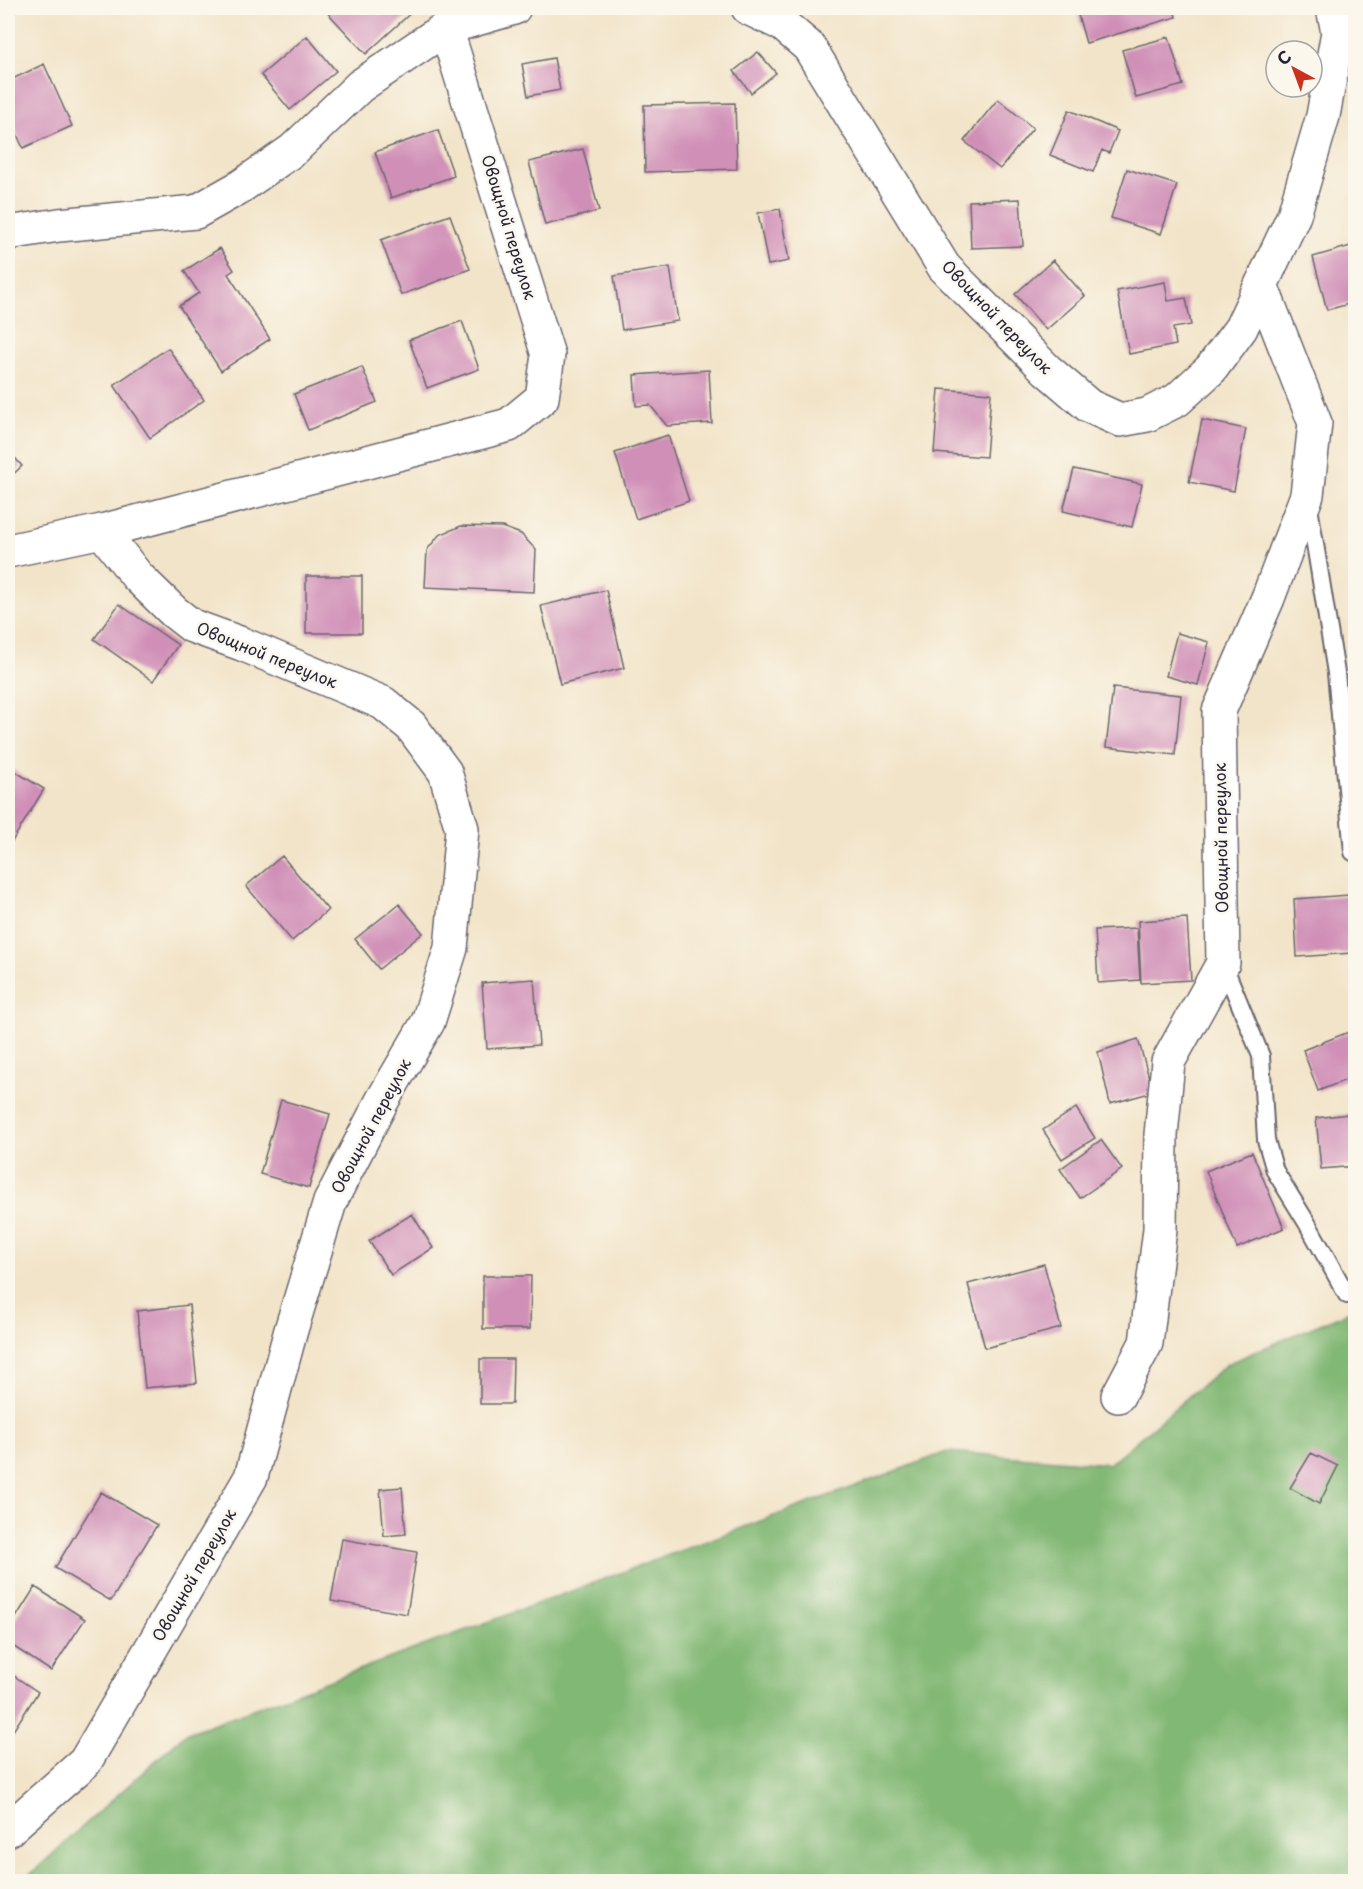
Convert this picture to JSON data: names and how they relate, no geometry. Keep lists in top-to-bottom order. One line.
{"streets":{"street":["Овощной переулок"]},"north":"top left"}
